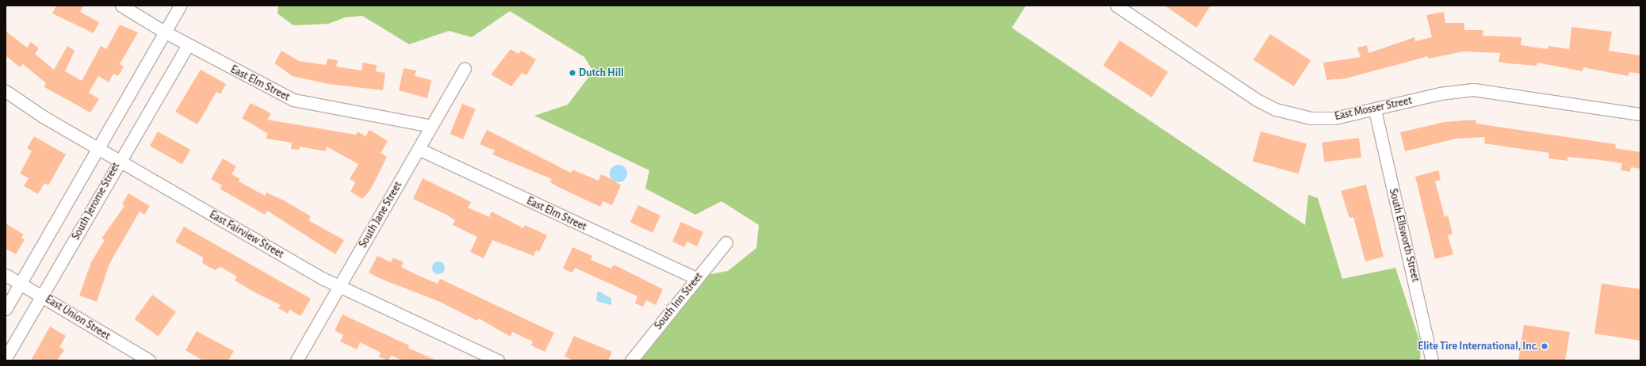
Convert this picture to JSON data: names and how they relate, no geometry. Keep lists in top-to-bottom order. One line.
{"streets":{"street":["East Elm Street","East Mosser Street","South Jerome Street","South Jane Street","East Fairview Street","South Ellsworth Street","South Inn Street","East Union Street"]},"crossings":[["East Elm Street","South Jerome Street"],["East Elm Street","South Jane Street"],["East Elm Street","South Inn Street"],["East Mosser Street","South Ellsworth Street"],["South Jerome Street","East Fairview Street"],["South Jerome Street","East Union Street"],["South Jane Street","East Fairview Street"]],"places":["Dutch Hill","Elite Tire International, Inc."]}
